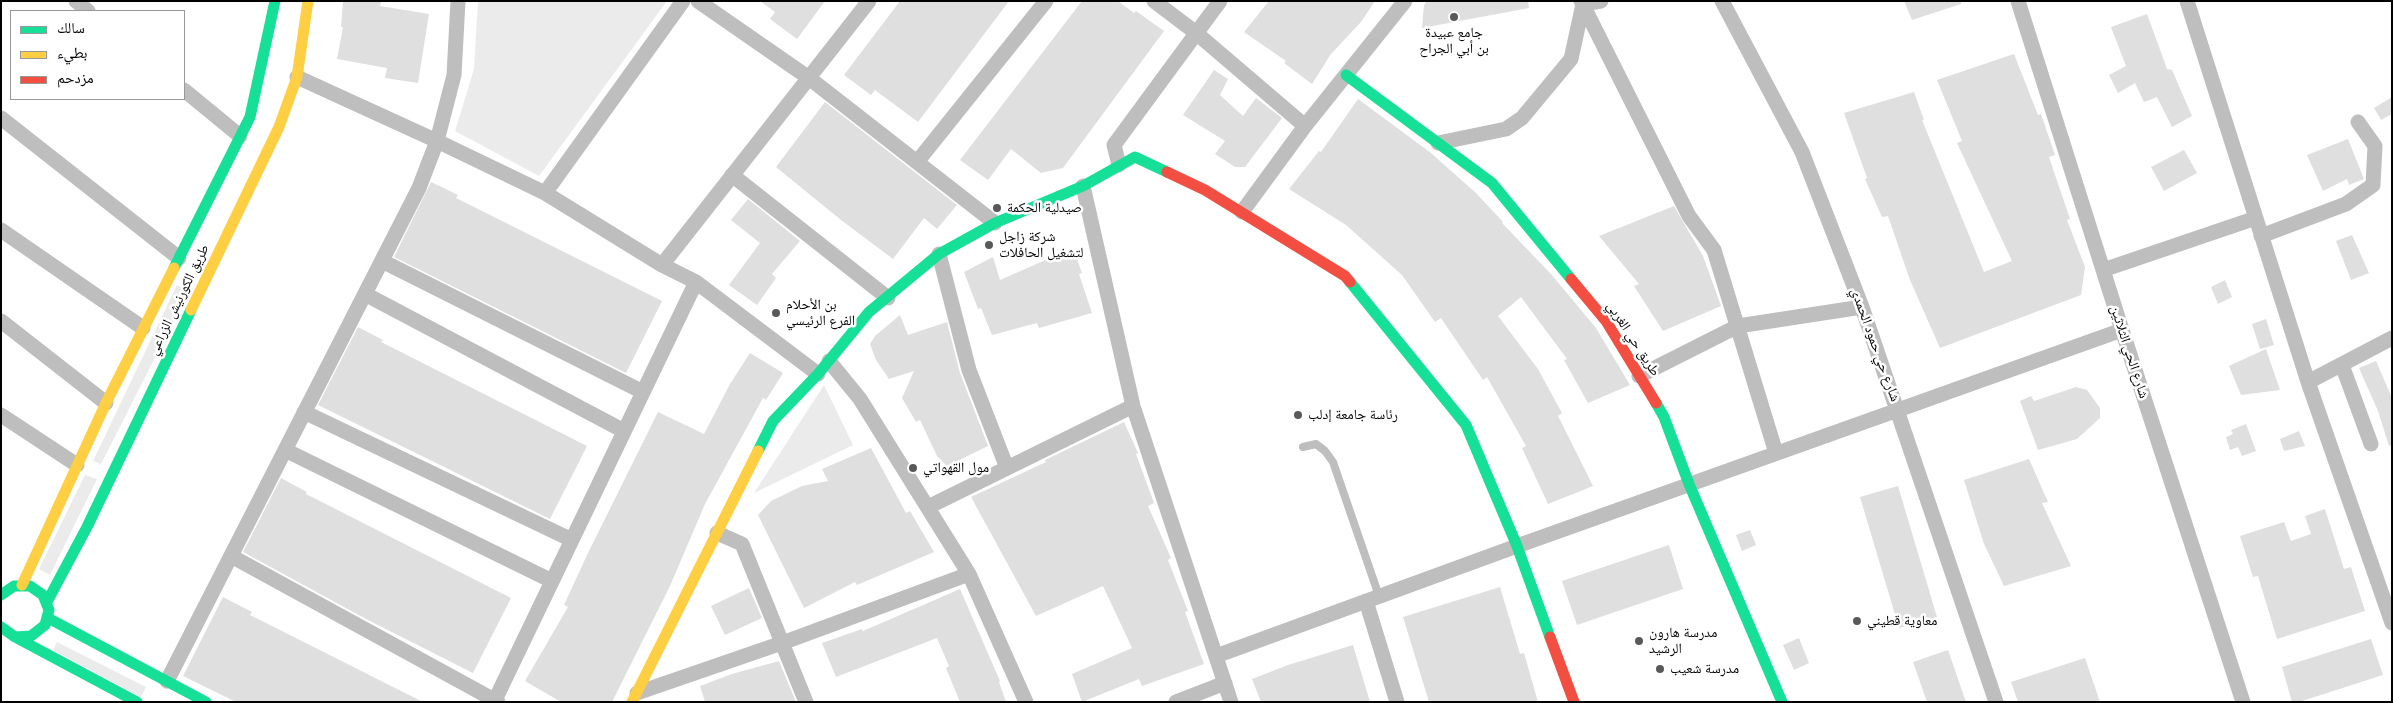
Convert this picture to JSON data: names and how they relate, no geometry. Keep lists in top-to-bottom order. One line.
{"streets":{"street":["طريق الكورنيش الزراعي","طريق حي الغربي","شارع حي حمود الحمدي","شارع الحي الثلاثين"]},"places":["جامع عبيدة بن أبي الجراح","صيدلية الحكمة","شركة زاجل لتشغيل الحافلات","بن الأحلام الفرع الرئيسي","رئاسة جامعة إدلب","مول القهواتي","معاوية قطيني","مدرسة هارون الرشيد","مدرسة شعيب"],"legend":["سالك","بطيء","مزدحم"]}
